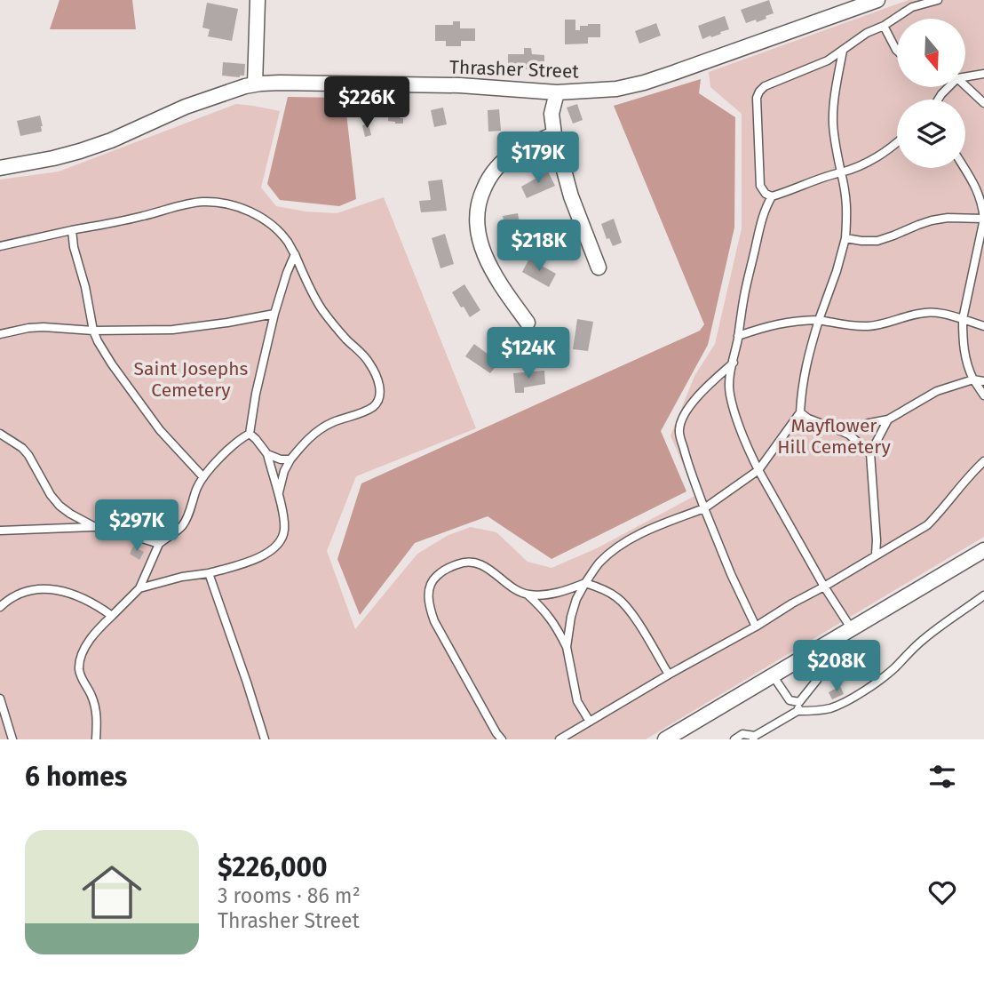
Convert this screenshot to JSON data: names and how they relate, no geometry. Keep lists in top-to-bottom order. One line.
{"streets":{"street":["Thrasher Street"]},"parks":["Saint Josephs Cemetery","Mayflower Hill Cemetery"],"north":"bottom","page":{"price":["$226K","$179K","$218K","$124K","$297K","$208K"],"heading":"6 homes","list":[{"name":"$226,000","note":"3 rooms · 86 m² · Thrasher Street"}]}}
